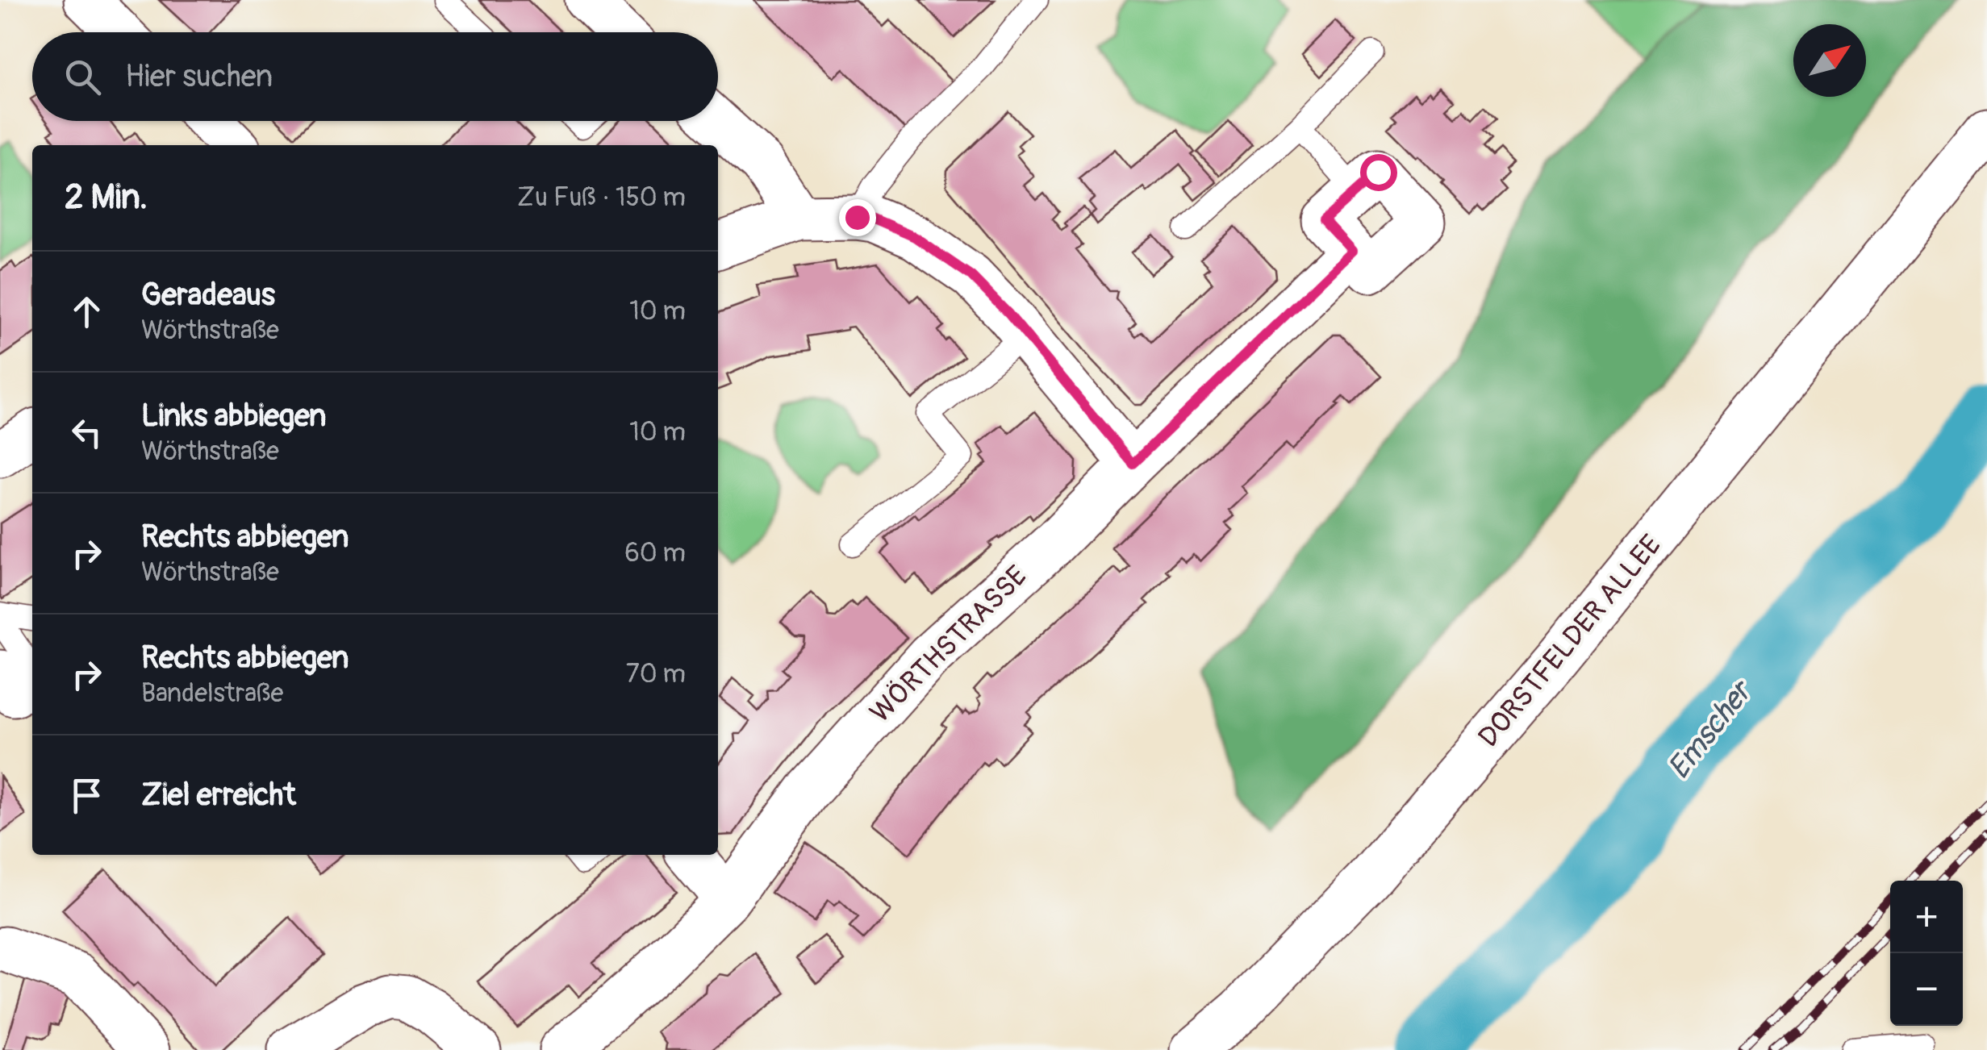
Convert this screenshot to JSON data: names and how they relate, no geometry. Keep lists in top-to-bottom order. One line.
{"streets":{"street":["DORSTFELDER ALLEE","WÖRTHSTRASSE"]},"water":["Emscher"],"north":"top right","page":{"search":"Hier suchen","heading":["2 Min.","Zu Fuß · 150 m"],"list":[["Geradeaus","Wörthstraße","10 m"],["Links abbiegen","Wörthstraße","10 m"],["Rechts abbiegen","Wörthstraße","60 m"],["Rechts abbiegen","Bandelstraße","70 m"],"Ziel erreicht"],"map_buttons":["+","−"]}}
